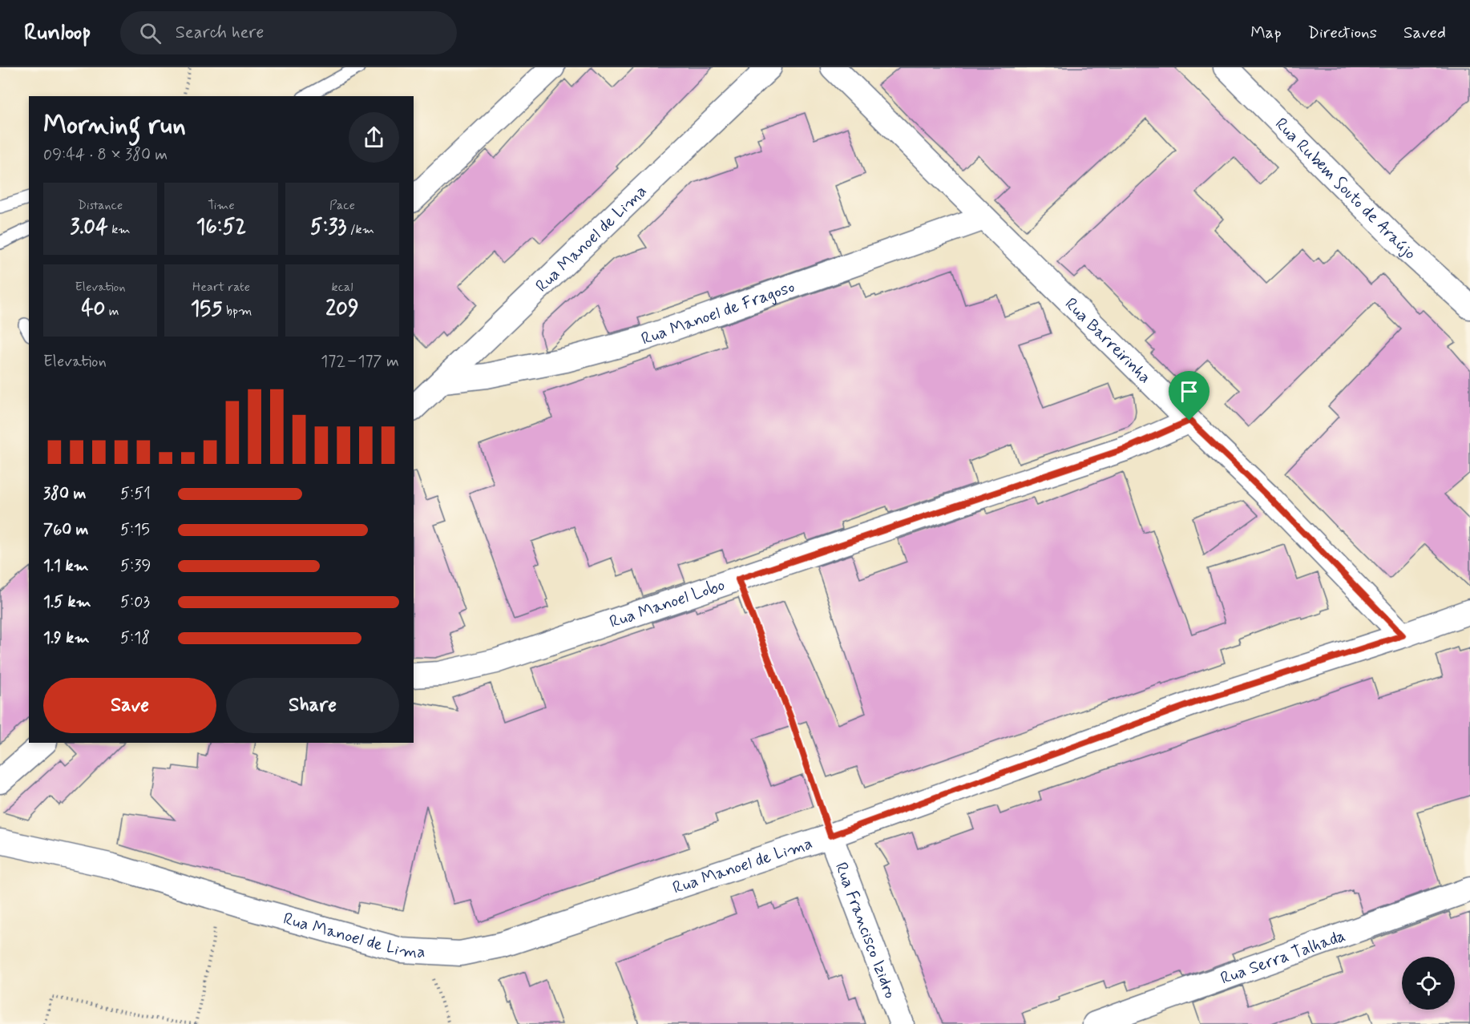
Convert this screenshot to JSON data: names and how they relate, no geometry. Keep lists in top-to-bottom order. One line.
{"streets":{"street":["Rua Rubem Souto de Araújo","Rua Manoel de Lima","Rua Manoel de Fragoso","Rua Barreirinha","Rua Manoel Lobo","Rua Francisco Izidro","Rua Serra Talhada"]},"crossings":[["Rua Manoel de Lima","Rua Manoel de Fragoso"],["Rua Manoel de Lima","Rua Barreirinha"],["Rua Manoel de Lima","Rua Francisco Izidro"],["Rua Manoel de Fragoso","Rua Barreirinha"],["Rua Barreirinha","Rua Manoel Lobo"]],"page":{"header":"Runloop","search":"Search here","nav":["Map","Directions","Saved"],"heading":["Morning run","09:44 · 8 × 380 m"],"stats":[["Distance","3.04 km"],["Time","16:52"],["Pace","5:33 /km"],["Elevation","40 m"],["Heart rate","155 bpm"],["kcal","209"]],"chart":["Elevation","172–177 m"],"list":[{"name":"380 m","note":"5:51"},{"name":"760 m","note":"5:15"},{"name":"1.1 km","note":"5:39"},{"name":"1.5 km","note":"5:03"},{"name":"1.9 km","note":"5:18"}],"buttons":["Save","Share"]}}
